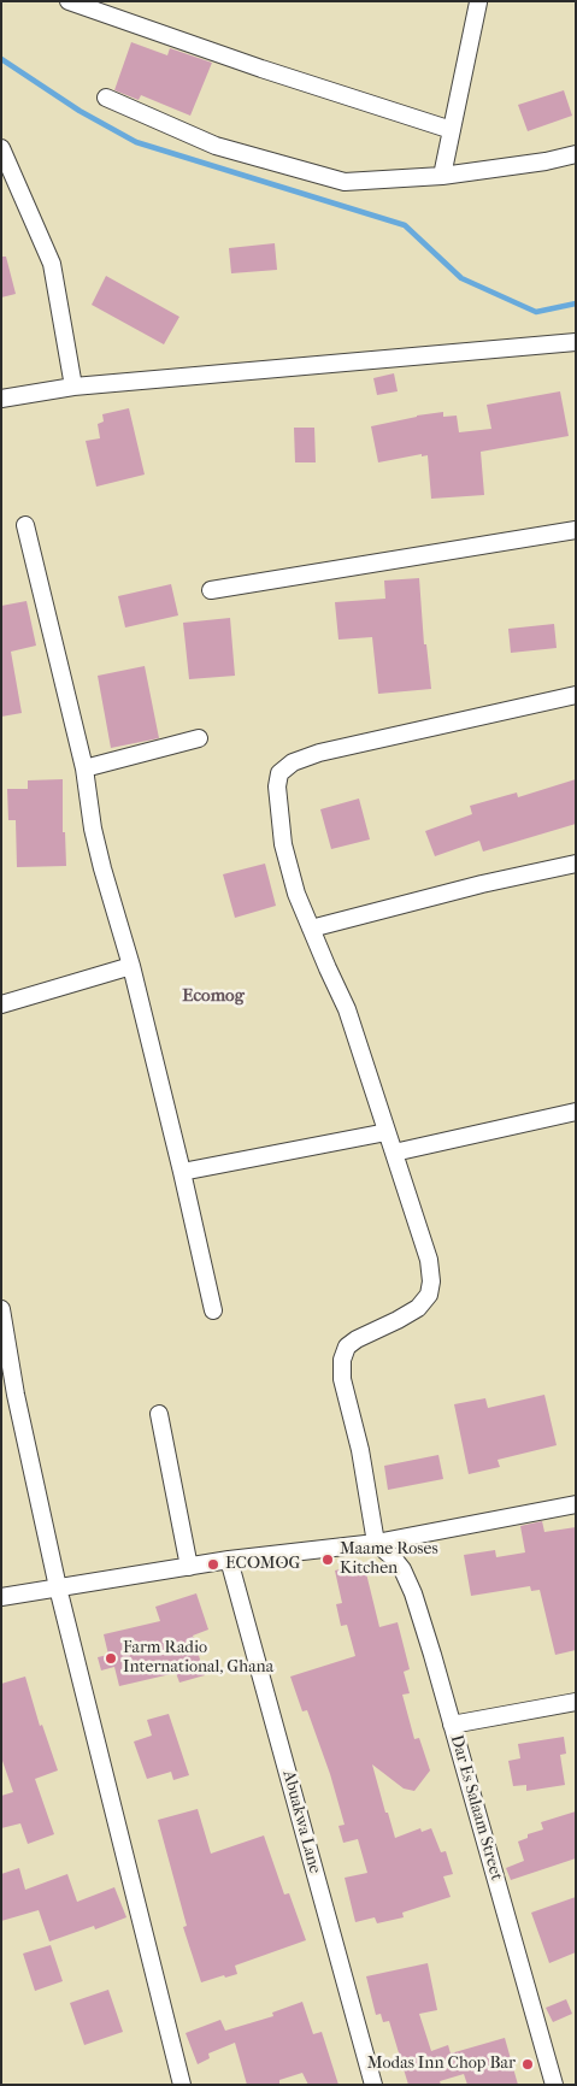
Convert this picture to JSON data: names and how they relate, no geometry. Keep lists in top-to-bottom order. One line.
{"streets":{"street":["Dar Es Salaam Street","Abuakwa Lane"]},"districts":["Ecomog"],"places":["Maame Roses Kitchen","ECOMOG","Farm Radio International, Ghana","Modas Inn Chop Bar"]}
